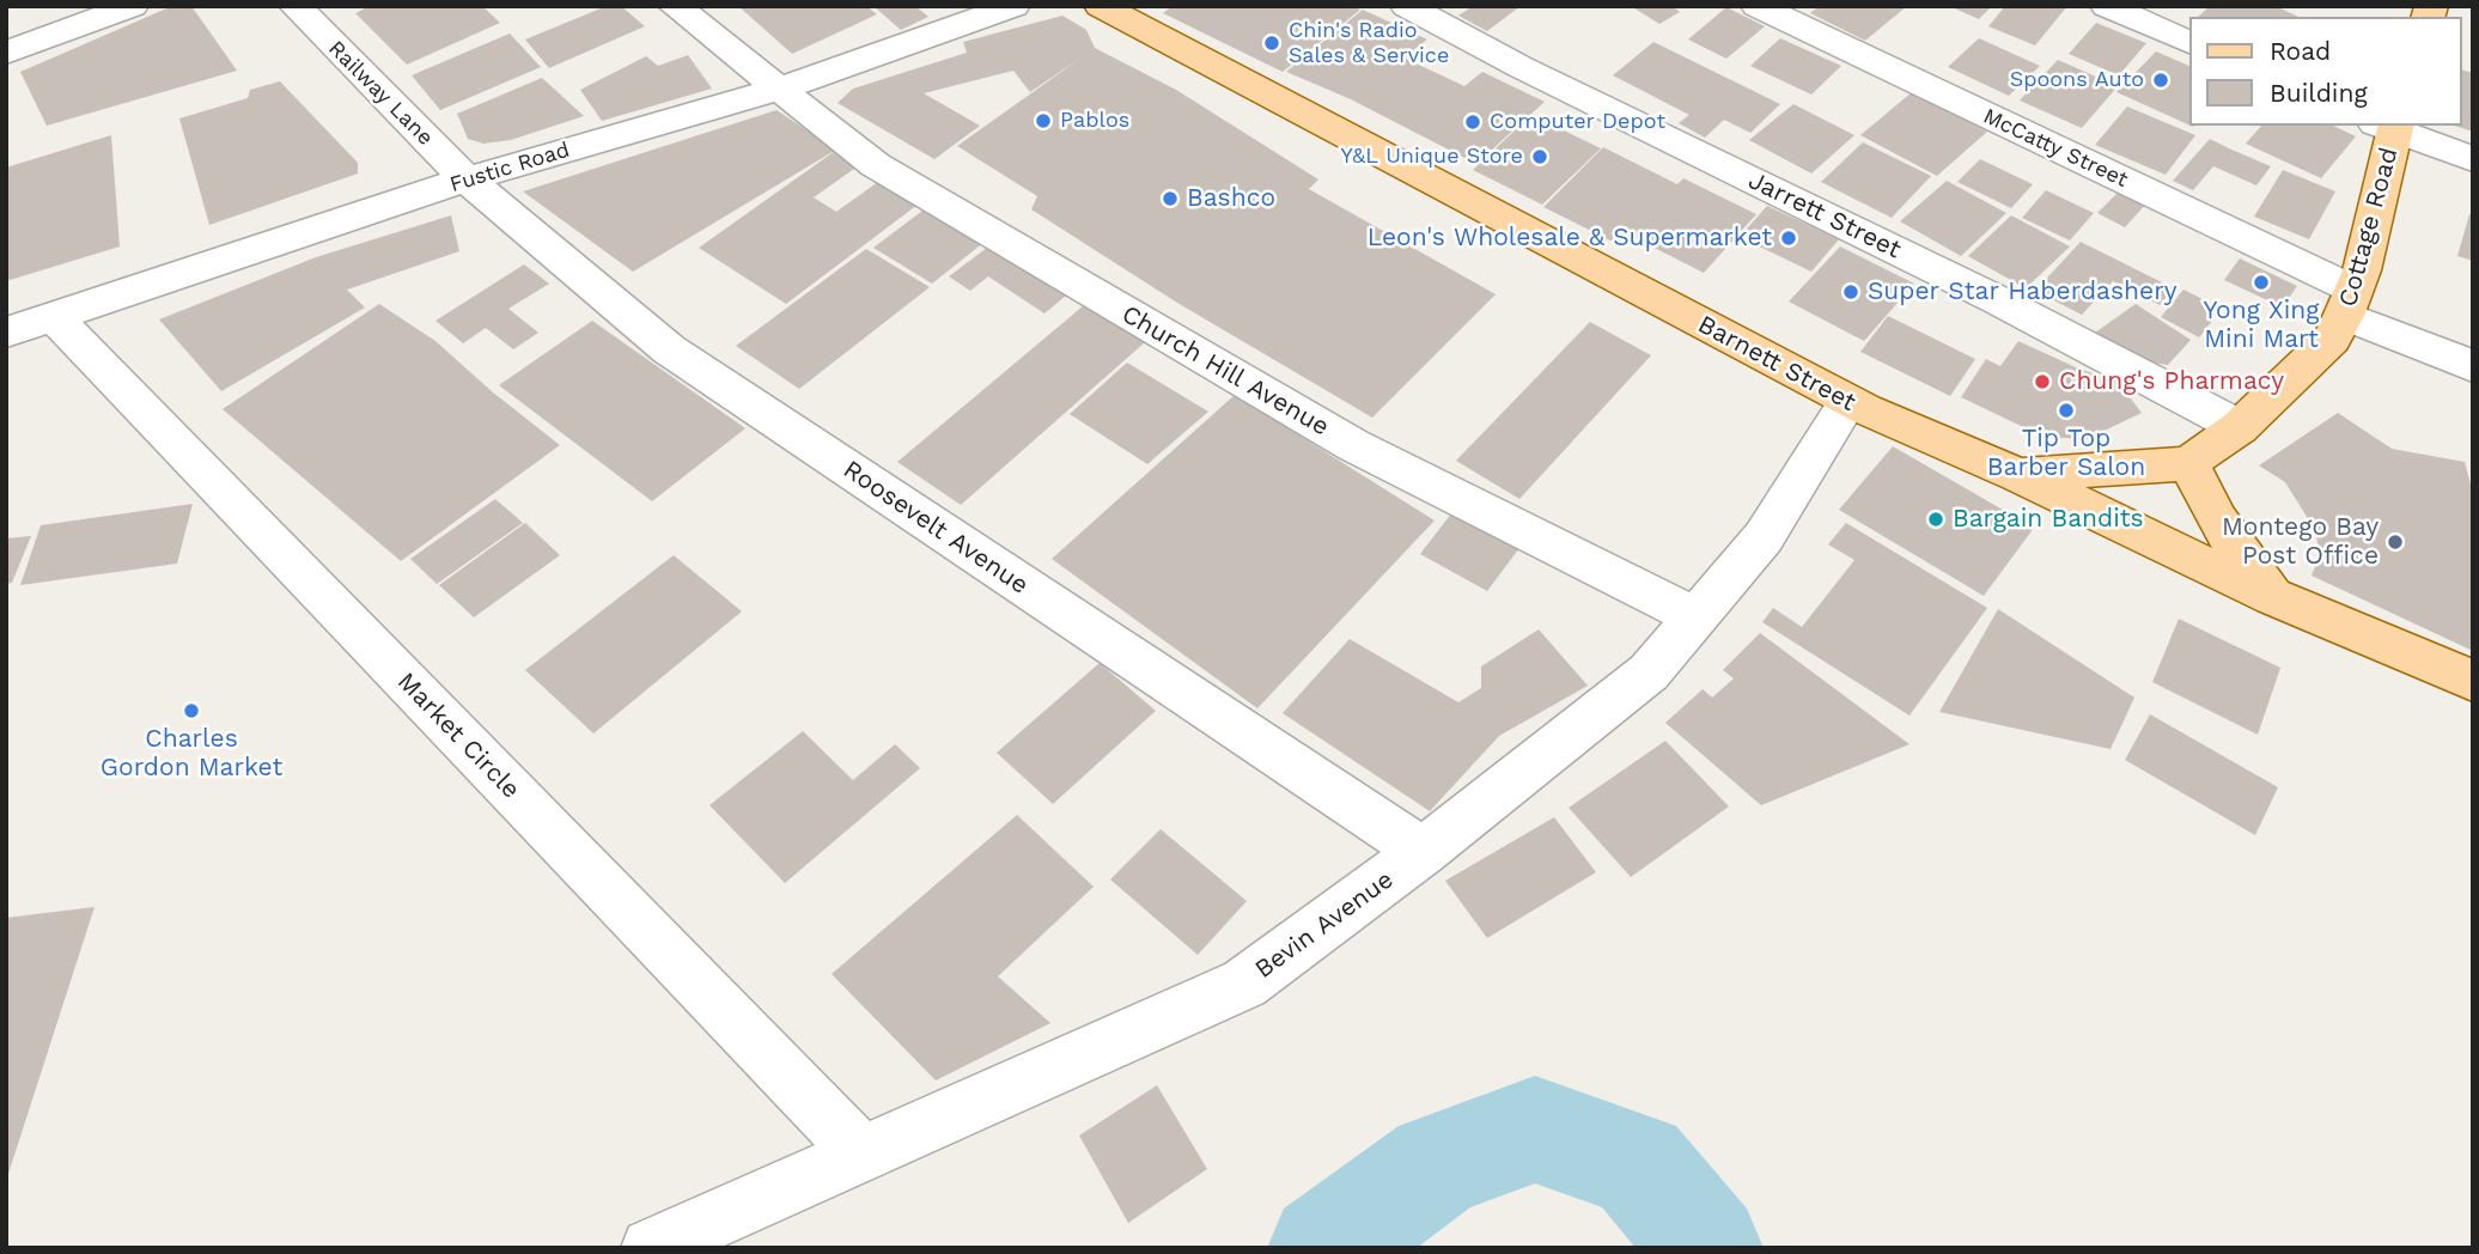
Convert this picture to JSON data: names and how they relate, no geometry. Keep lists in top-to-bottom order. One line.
{"streets":{"main road":["Cottage Road","Barnett Street"],"street":["Railway Lane","McCatty Street","Fustic Road","Jarrett Street","Church Hill Avenue","Roosevelt Avenue","Market Circle","Bevin Avenue"]},"crossings":[["Railway Lane","Fustic Road"],["Railway Lane","Roosevelt Avenue"],["McCatty Street","Cottage Road"],["Fustic Road","Church Hill Avenue"],["Fustic Road","Roosevelt Avenue"],["Fustic Road","Market Circle"],["Jarrett Street","Cottage Road"],["Barnett Street","Bevin Avenue"],["Church Hill Avenue","Bevin Avenue"],["Roosevelt Avenue","Bevin Avenue"],["Market Circle","Bevin Avenue"]],"places":["Chin's Radio Sales & Service","Spoons Auto","Pablos","Computer Depot","Y&L Unique Store","Bashco","Leon's Wholesale & Supermarket","Yong Xing Mini Mart","Super Star Haberdashery","Chung's Pharmacy","Tip Top Barber Salon","Bargain Bandits","Montego Bay Post Office","Charles Gordon Market"],"legend":["Road","Building"]}
